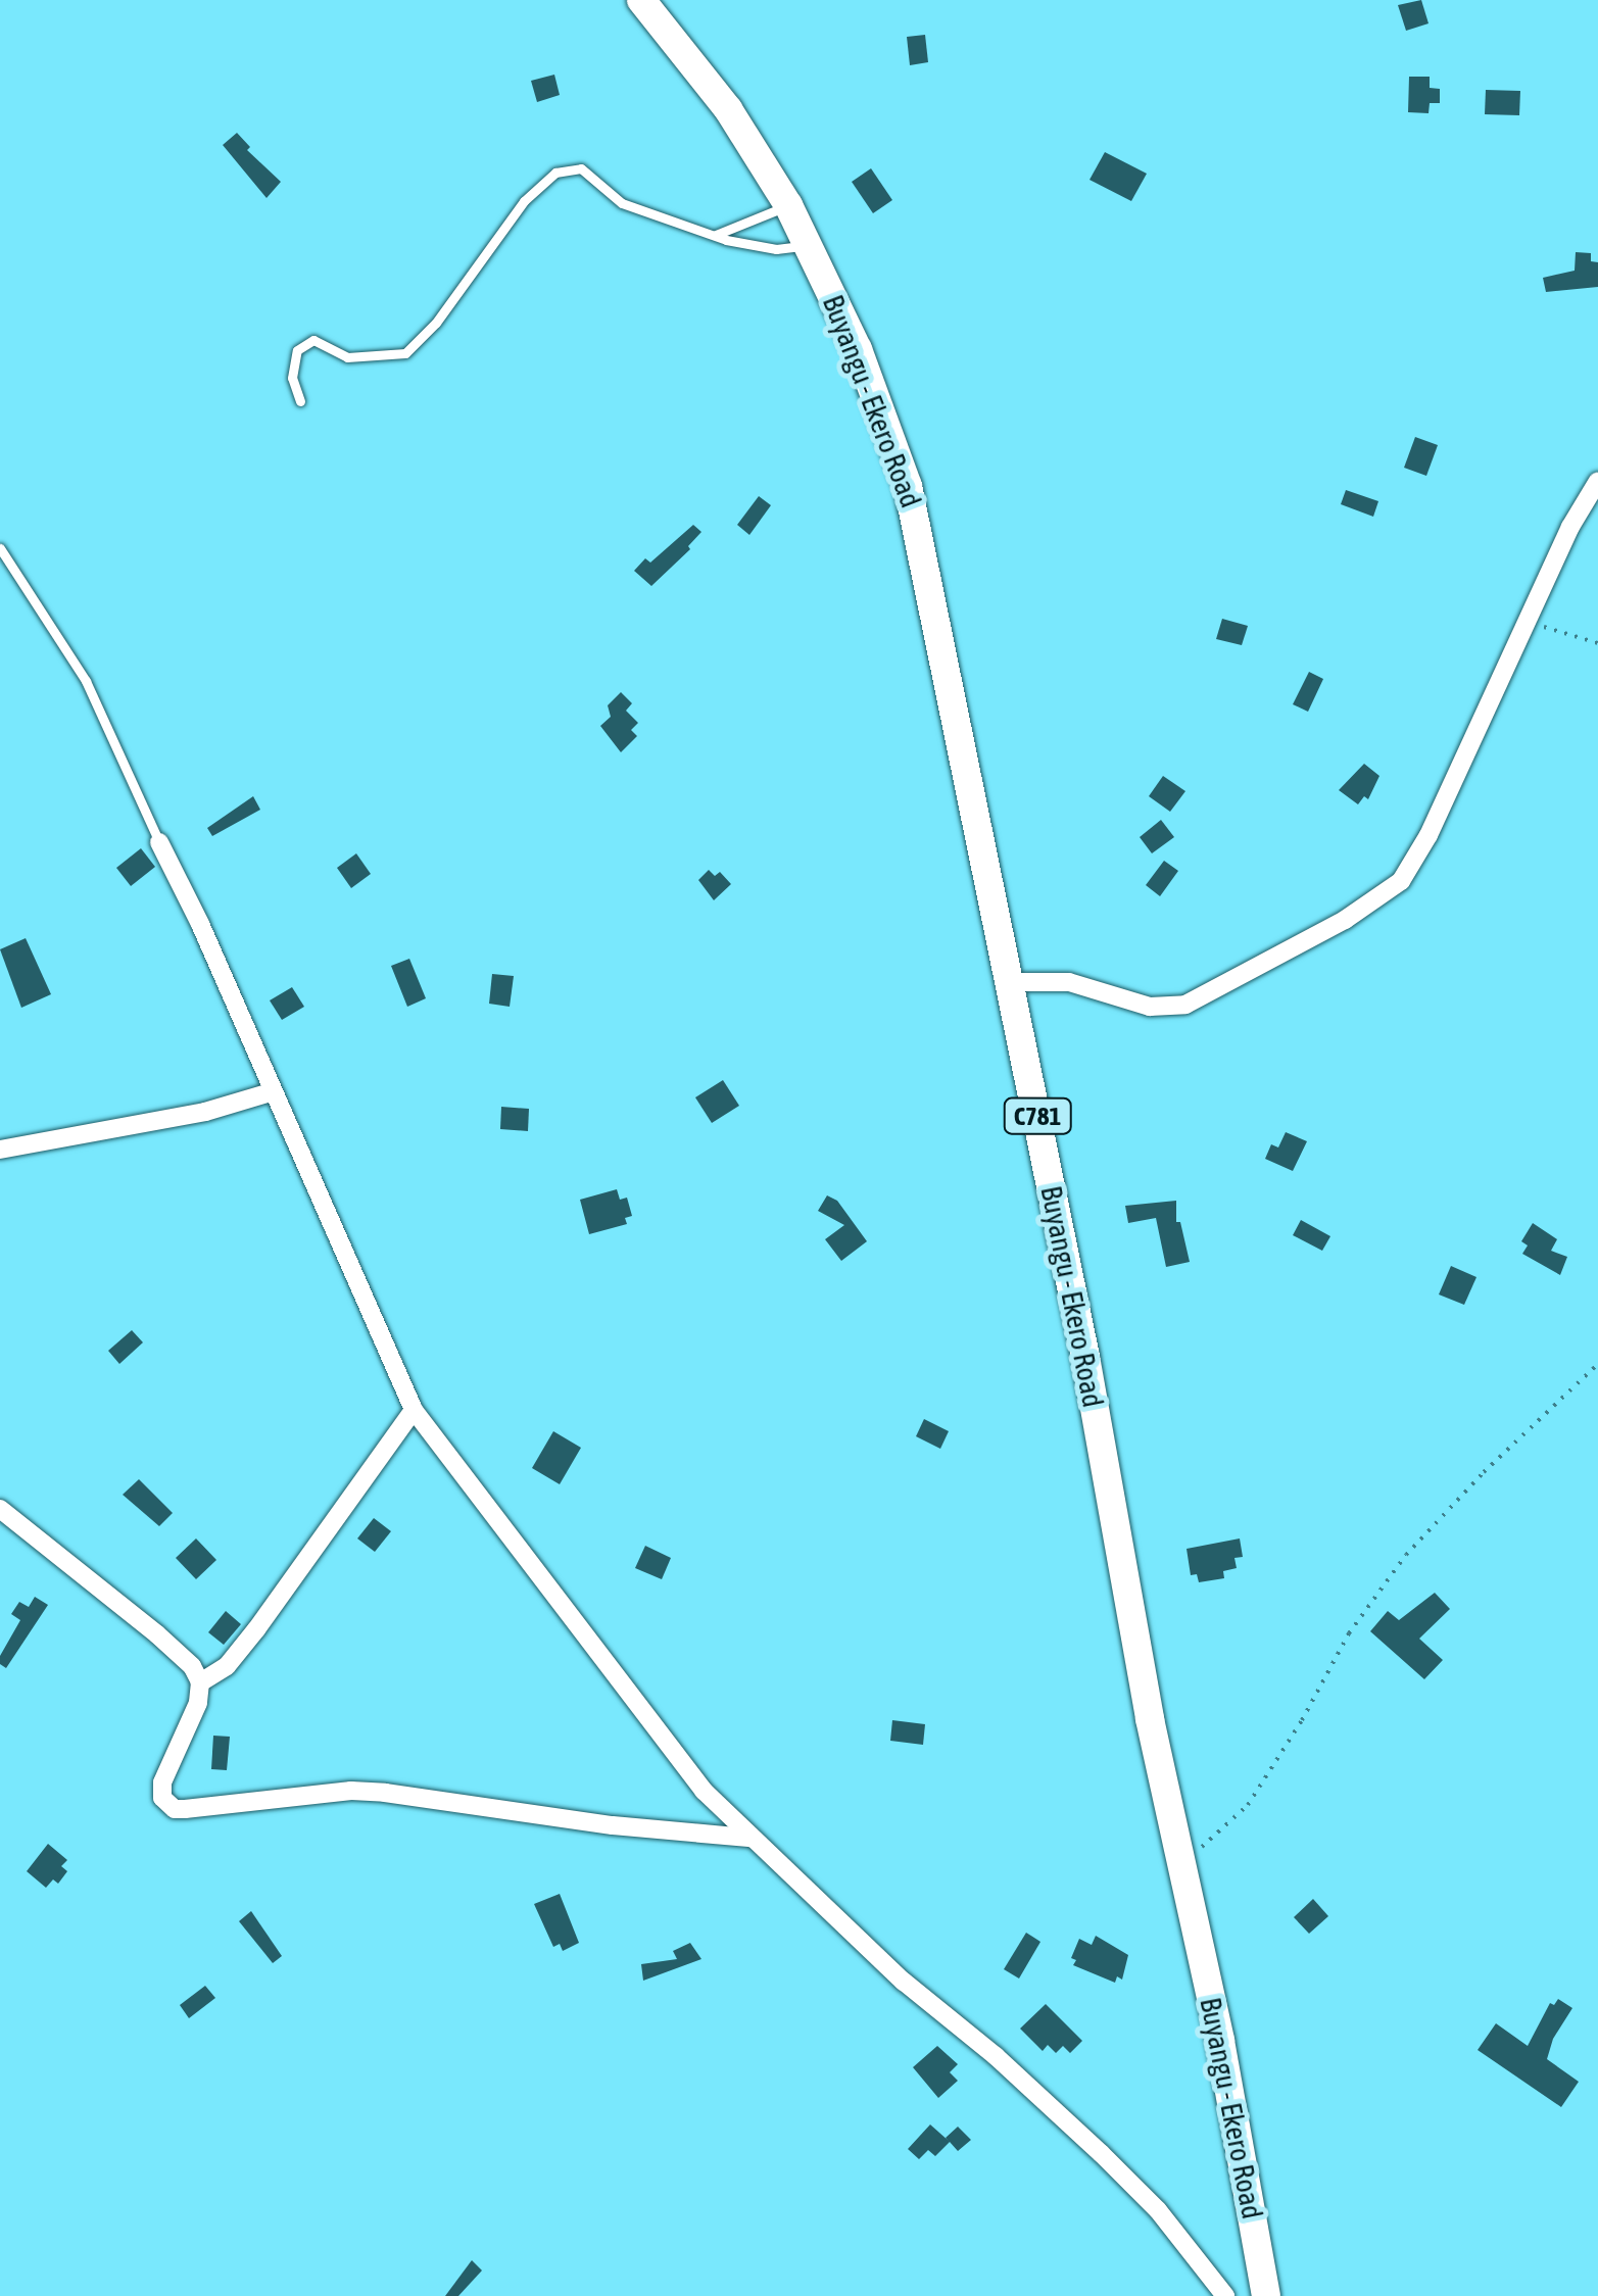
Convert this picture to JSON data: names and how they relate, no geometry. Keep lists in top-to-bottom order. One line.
{"streets":{"main road":["Buyangu - Ekero Road","C781"]}}
